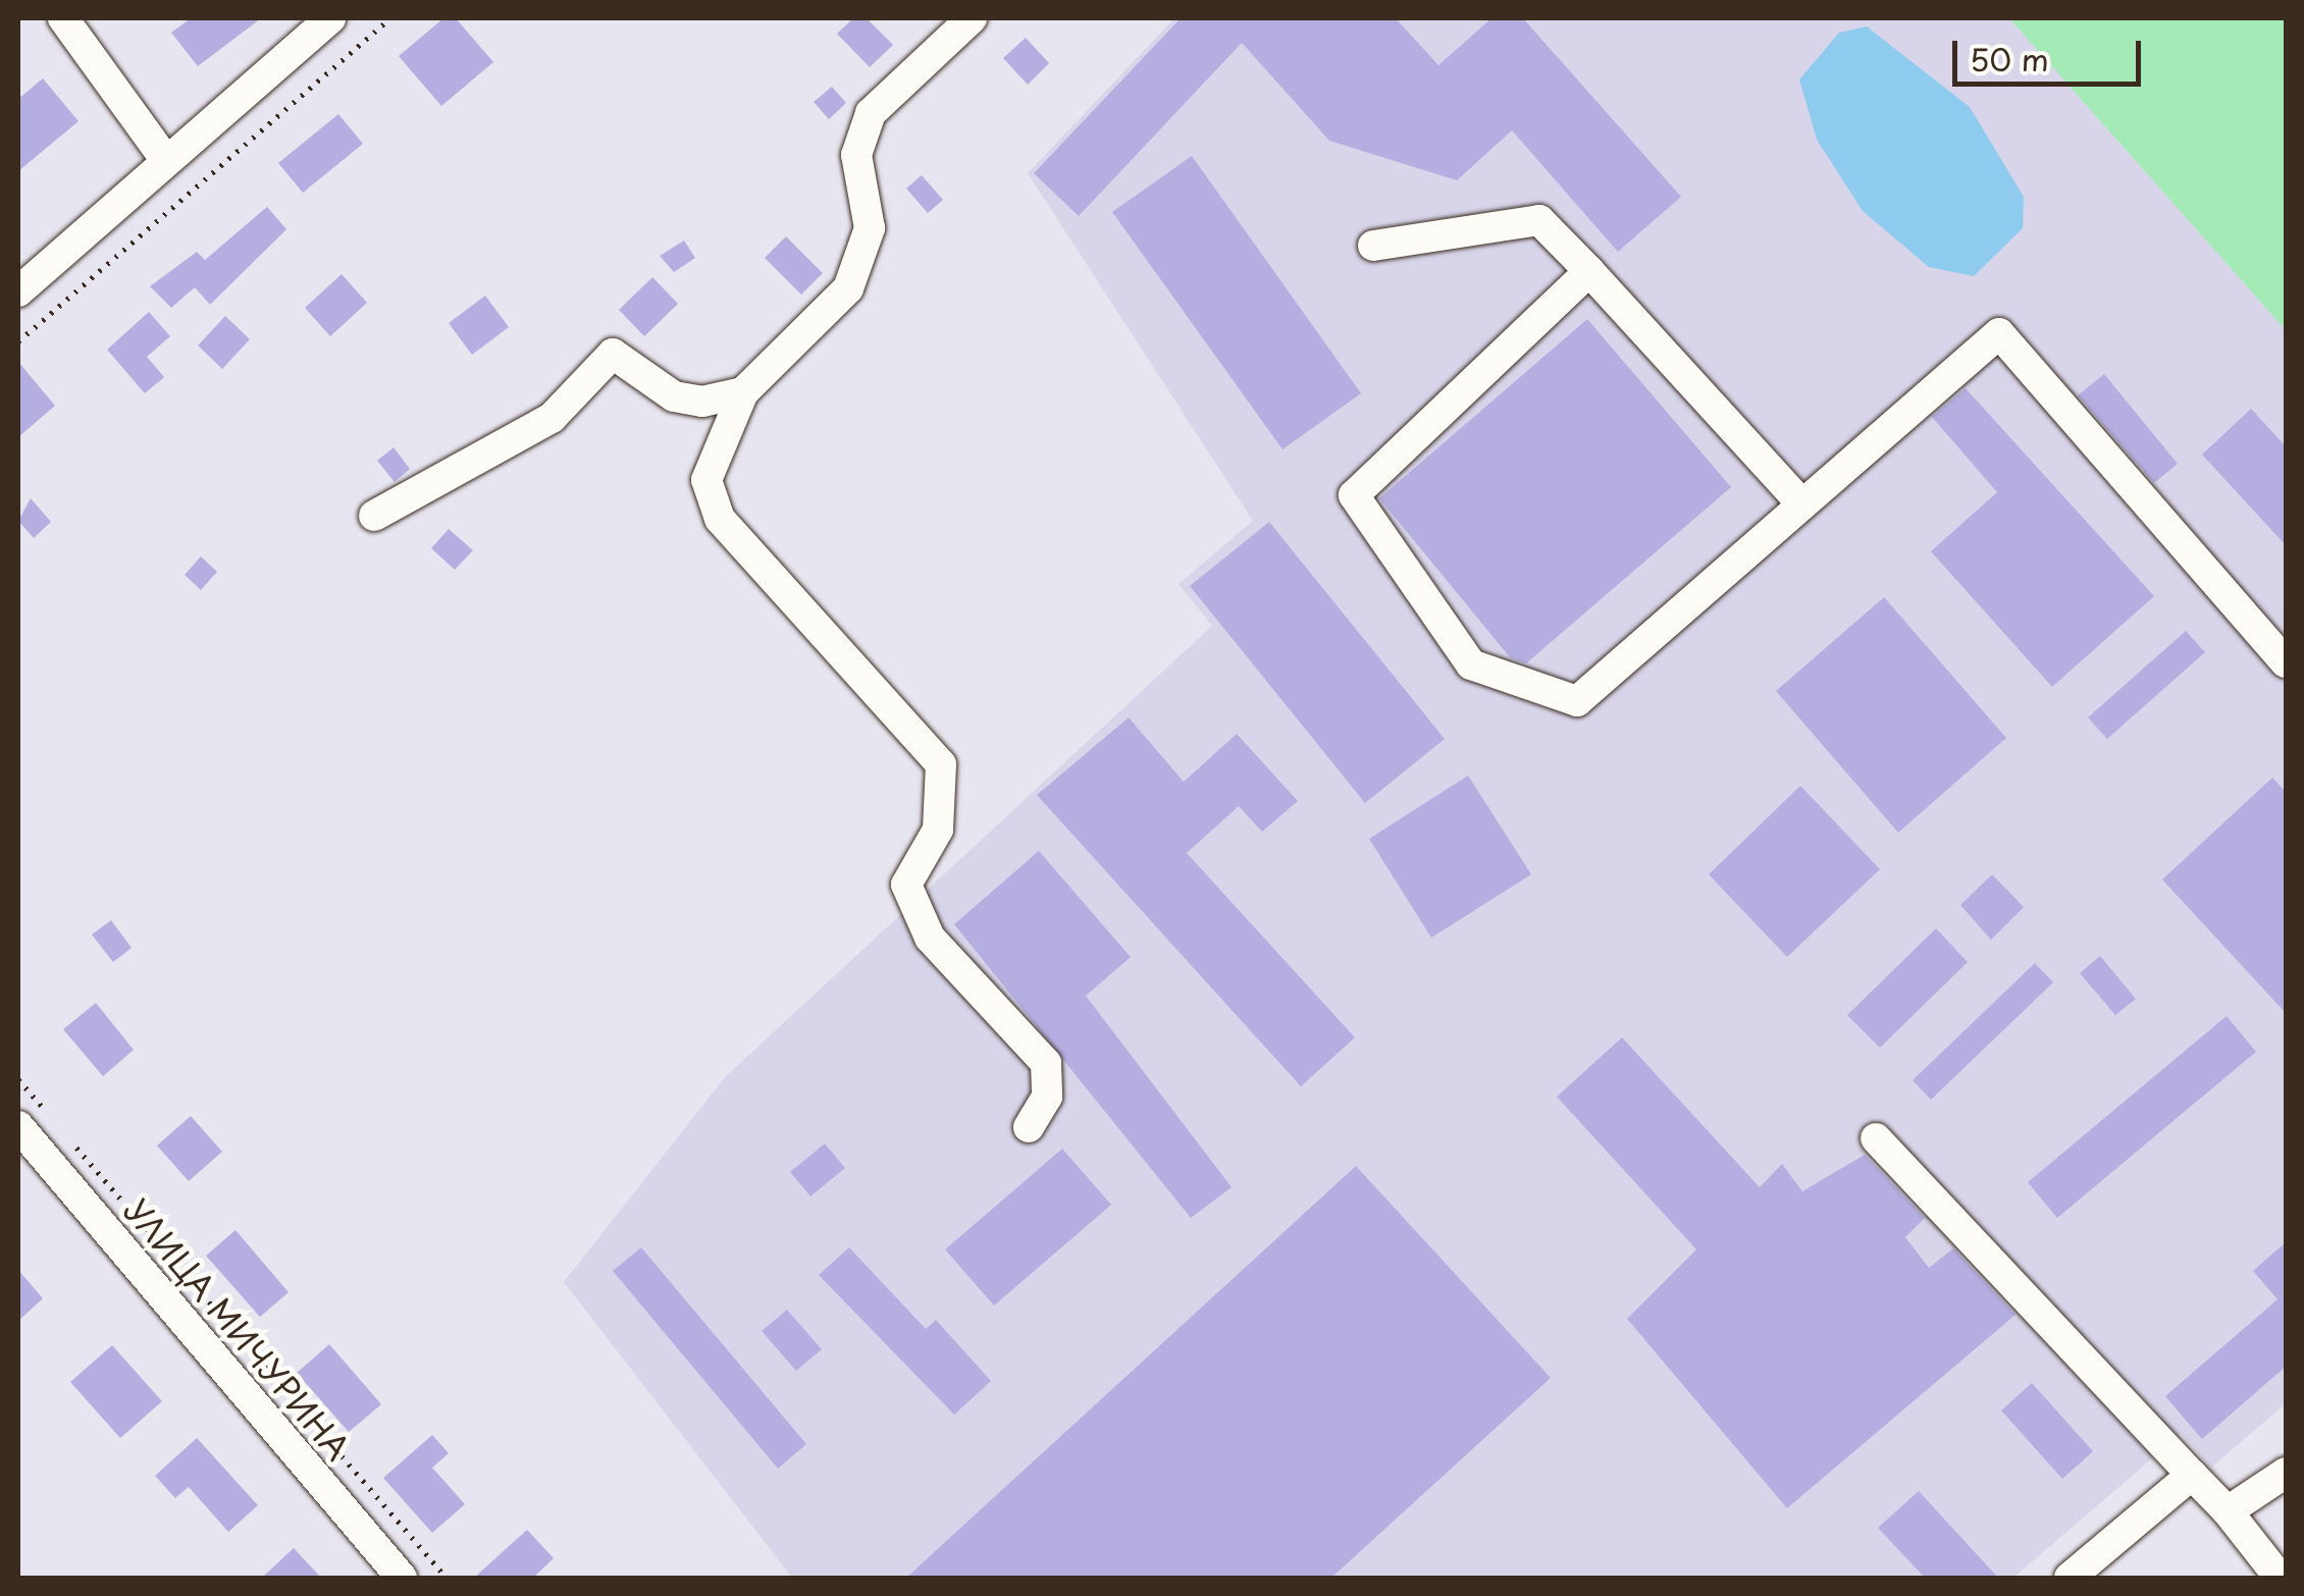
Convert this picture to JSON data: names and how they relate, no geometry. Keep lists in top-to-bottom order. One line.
{"streets":{"street":["УЛИЦА МИЧУРИНА"]},"scale_bar":"50 m"}
